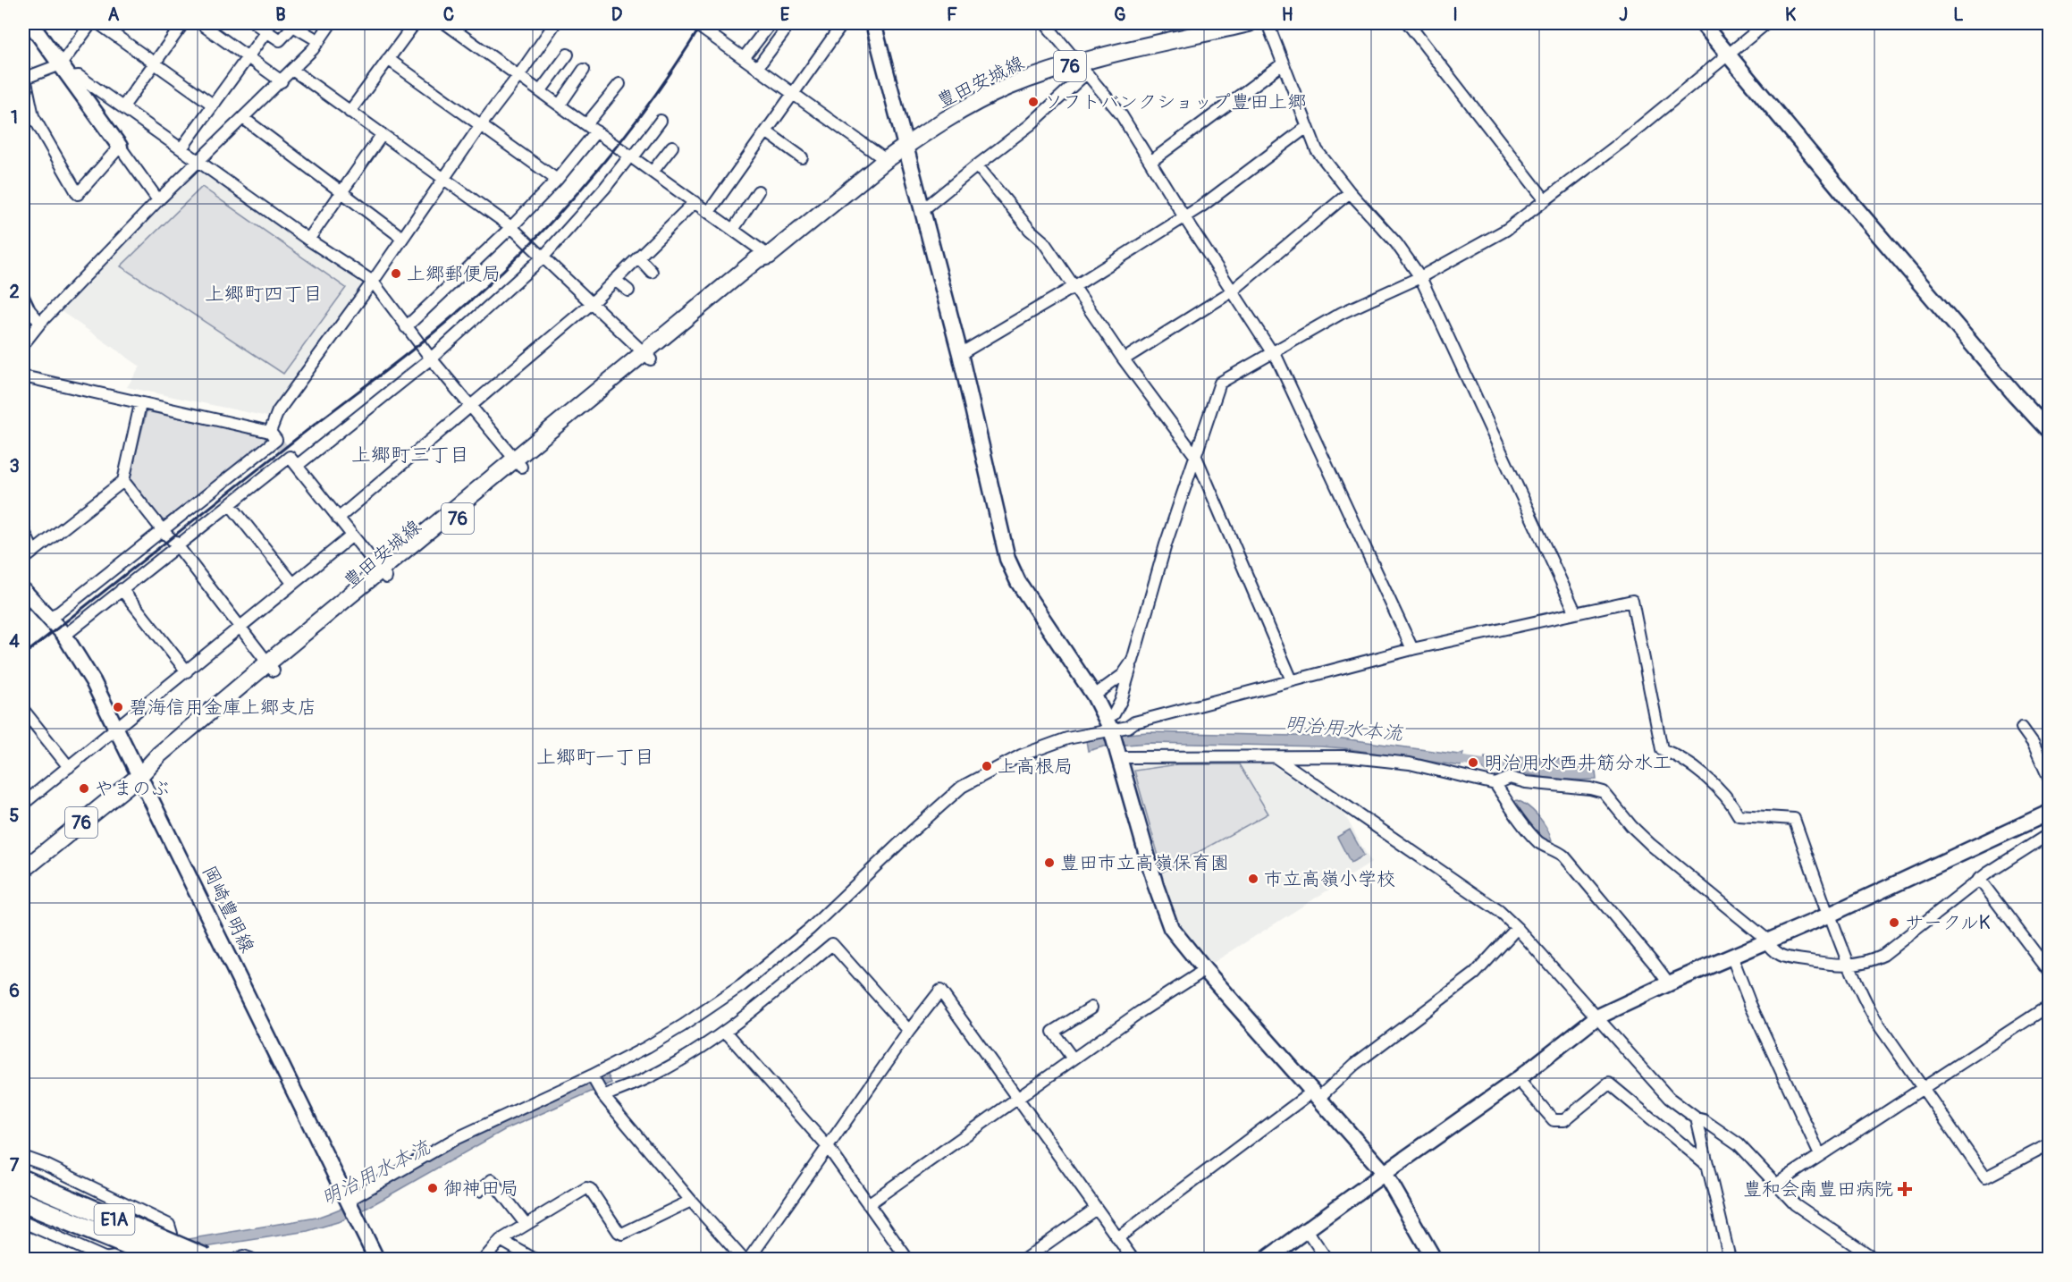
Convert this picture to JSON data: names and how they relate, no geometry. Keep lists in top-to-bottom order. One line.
{"streets":{"highway":["E1A"],"main road":["76","豊田安城線"],"street":["岡崎豊明線"]},"crossings":[["豊田安城線","岡崎豊明線"]],"districts":["上郷町四丁目","上郷町三丁目","上郷町一丁目"],"water":["明治用水本流"],"places":{"other":["ソフトバンクショップ豊田上郷","上郷郵便局","碧海信用金庫上郷支店","明治用水西井筋分水工","上高根局","やまのぶ","豊田市立高嶺保育園","市立高嶺小学校","サークルK","御神田局"],"health":["豊和会南豊田病院"]},"grid":{"columns":["A","B","C","D","E","F","G","H","I","J","K","L"],"rows":["1","2","3","4","5","6","7"]}}
